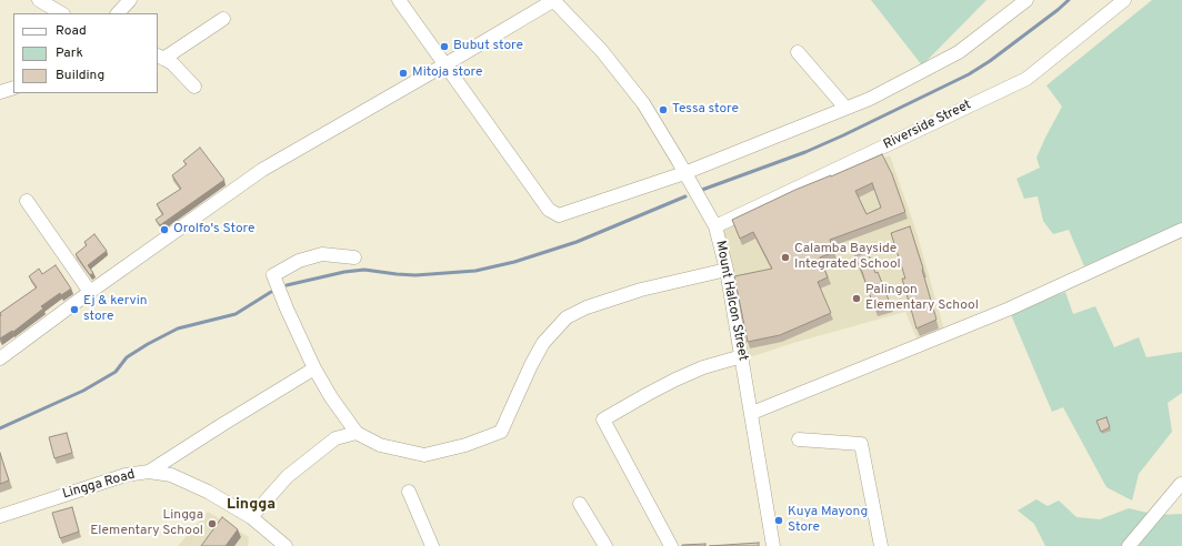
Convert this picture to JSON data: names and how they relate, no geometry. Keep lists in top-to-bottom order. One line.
{"streets":{"street":["Riverside Street","Mount Halcon Street","Lingga Road"]},"crossings":[["Riverside Street","Mount Halcon Street"]],"districts":["Lingga"],"places":["Bubut store","Mitoja store","Tessa store","Orolfo's Store","Calamba Bayside Integrated School","Palingon Elementary School","Ej & kervin store","Kuya Mayong Store","Lingga Elementary School"],"legend":["Road","Park","Building"]}
